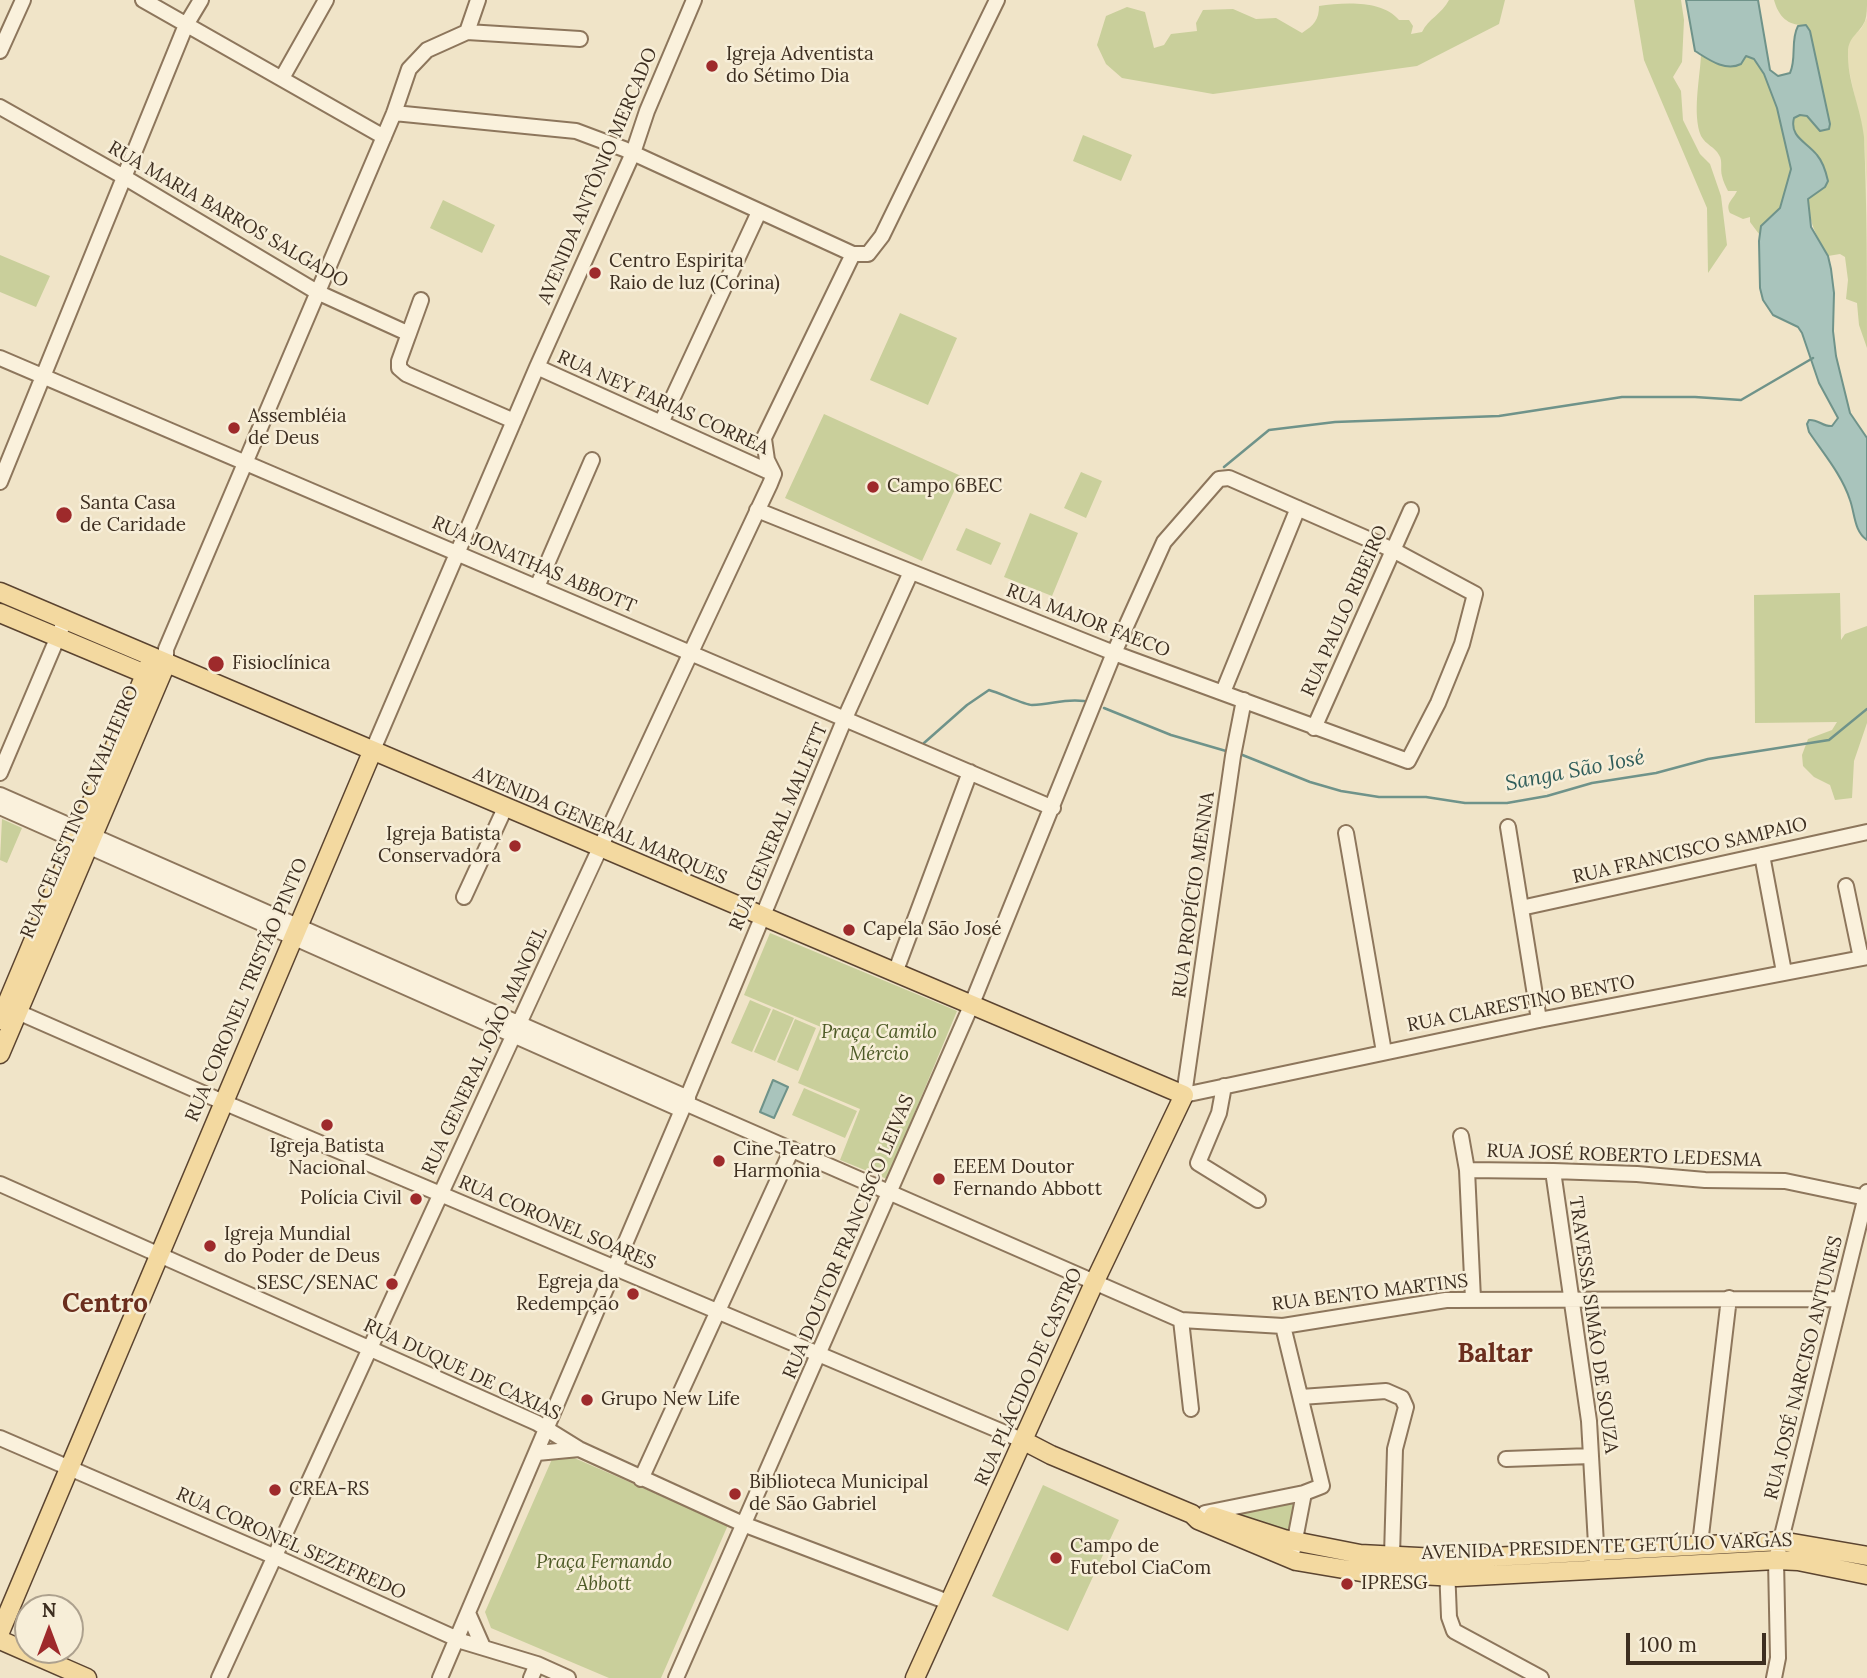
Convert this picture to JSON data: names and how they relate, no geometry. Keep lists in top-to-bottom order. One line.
{"streets":{"main road":["RUA CELESTINO CAVALHEIRO","AVENIDA GENERAL MARQUES","RUA CORONEL TRISTÃO PINTO","RUA PLÁCIDO DE CASTRO","AVENIDA PRESIDENTE GETÚLIO VARGAS"],"street":["AVENIDA ANTÔNIO MERCADO","RUA MARIA BARROS SALGADO","RUA NEY FARIAS CORREA","RUA JONATHAS ABBOTT","RUA PAULO RIBEIRO","RUA MAJOR FAECO","RUA GENERAL MALLETT","RUA FRANCISCO SAMPAIO","RUA PROPÍCIO MENNA","RUA CLARESTINO BENTO","RUA GENERAL JOÃO MANOEL","RUA JOSÉ ROBERTO LEDESMA","RUA CORONEL SOARES","RUA DOUTOR FRANCISCO LEIVAS","RUA BENTO MARTINS","TRAVESSA SIMÃO DE SOUZA","RUA JOSÉ NARCISO ANTUNES","RUA DUQUE DE CAXIAS","RUA CORONEL SEZEFREDO"]},"crossings":[["AVENIDA ANTÔNIO MERCADO","RUA NEY FARIAS CORREA"],["AVENIDA ANTÔNIO MERCADO","RUA CORONEL TRISTÃO PINTO"],["RUA NEY FARIAS CORREA","RUA CORONEL TRISTÃO PINTO"],["RUA NEY FARIAS CORREA","RUA GENERAL JOÃO MANOEL"],["RUA JONATHAS ABBOTT","RUA GENERAL MALLETT"],["RUA JONATHAS ABBOTT","RUA CORONEL TRISTÃO PINTO"],["RUA JONATHAS ABBOTT","RUA GENERAL JOÃO MANOEL"],["RUA JONATHAS ABBOTT","RUA DOUTOR FRANCISCO LEIVAS"],["RUA PAULO RIBEIRO","RUA MAJOR FAECO"],["RUA MAJOR FAECO","RUA GENERAL MALLETT"],["RUA MAJOR FAECO","RUA PROPÍCIO MENNA"],["RUA MAJOR FAECO","RUA GENERAL JOÃO MANOEL"],["RUA MAJOR FAECO","RUA DOUTOR FRANCISCO LEIVAS"],["RUA CELESTINO CAVALHEIRO","AVENIDA GENERAL MARQUES"],["RUA CELESTINO CAVALHEIRO","RUA CORONEL SOARES"],["RUA CELESTINO CAVALHEIRO","RUA BENTO MARTINS"],["AVENIDA GENERAL MARQUES","RUA GENERAL MALLETT"],["AVENIDA GENERAL MARQUES","RUA PROPÍCIO MENNA"],["AVENIDA GENERAL MARQUES","RUA CORONEL TRISTÃO PINTO"],["AVENIDA GENERAL MARQUES","RUA CLARESTINO BENTO"],["AVENIDA GENERAL MARQUES","RUA GENERAL JOÃO MANOEL"],["AVENIDA GENERAL MARQUES","RUA DOUTOR FRANCISCO LEIVAS"],["AVENIDA GENERAL MARQUES","RUA PLÁCIDO DE CASTRO"],["RUA GENERAL MALLETT","RUA CORONEL SOARES"],["RUA GENERAL MALLETT","RUA BENTO MARTINS"],["RUA GENERAL MALLETT","RUA DUQUE DE CAXIAS"],["RUA GENERAL MALLETT","RUA CORONEL SEZEFREDO"],["RUA PROPÍCIO MENNA","RUA CLARESTINO BENTO"],["RUA PROPÍCIO MENNA","RUA PLÁCIDO DE CASTRO"],["RUA CORONEL TRISTÃO PINTO","RUA CORONEL SOARES"],["RUA CORONEL TRISTÃO PINTO","RUA BENTO MARTINS"],["RUA CORONEL TRISTÃO PINTO","RUA DUQUE DE CAXIAS"],["RUA CORONEL TRISTÃO PINTO","RUA CORONEL SEZEFREDO"],["RUA CLARESTINO BENTO","RUA PLÁCIDO DE CASTRO"],["RUA GENERAL JOÃO MANOEL","RUA CORONEL SOARES"],["RUA GENERAL JOÃO MANOEL","RUA BENTO MARTINS"],["RUA GENERAL JOÃO MANOEL","RUA DUQUE DE CAXIAS"],["RUA GENERAL JOÃO MANOEL","RUA CORONEL SEZEFREDO"],["RUA JOSÉ ROBERTO LEDESMA","RUA BENTO MARTINS"],["RUA JOSÉ ROBERTO LEDESMA","TRAVESSA SIMÃO DE SOUZA"],["RUA JOSÉ ROBERTO LEDESMA","RUA JOSÉ NARCISO ANTUNES"],["RUA CORONEL SOARES","RUA DOUTOR FRANCISCO LEIVAS"],["RUA CORONEL SOARES","RUA PLÁCIDO DE CASTRO"],["RUA CORONEL SOARES","AVENIDA PRESIDENTE GETÚLIO VARGAS"],["RUA DOUTOR FRANCISCO LEIVAS","RUA BENTO MARTINS"],["RUA DOUTOR FRANCISCO LEIVAS","RUA DUQUE DE CAXIAS"],["RUA BENTO MARTINS","TRAVESSA SIMÃO DE SOUZA"],["RUA BENTO MARTINS","RUA JOSÉ NARCISO ANTUNES"],["RUA BENTO MARTINS","RUA PLÁCIDO DE CASTRO"],["TRAVESSA SIMÃO DE SOUZA","AVENIDA PRESIDENTE GETÚLIO VARGAS"],["RUA JOSÉ NARCISO ANTUNES","AVENIDA PRESIDENTE GETÚLIO VARGAS"],["RUA DUQUE DE CAXIAS","RUA PLÁCIDO DE CASTRO"],["RUA PLÁCIDO DE CASTRO","AVENIDA PRESIDENTE GETÚLIO VARGAS"]],"districts":["Centro","Baltar"],"water":["Sanga São José"],"parks":["Praça Camilo Mércio","Praça Fernando Abbott"],"places":["Igreja Adventista do Sétimo Dia","Centro Espirita Raio de luz (Corina)","Assembléia de Deus","Campo 6BEC","Santa Casa de Caridade","Fisioclínica","Igreja Batista Conservadora","Capela São José","Igreja Batista Nacional","Cine Teatro Harmonia","EEEM Doutor Fernando Abbott","Polícia Civil","Igreja Mundial do Poder de Deus","SESC/SENAC","Egreja da Redempção","Grupo New Life","CREA-RS","Biblioteca Municipal de São Gabriel","Campo de Futebol CiaCom","IPRESG"],"scale_bar":"100 m","north":"top"}
